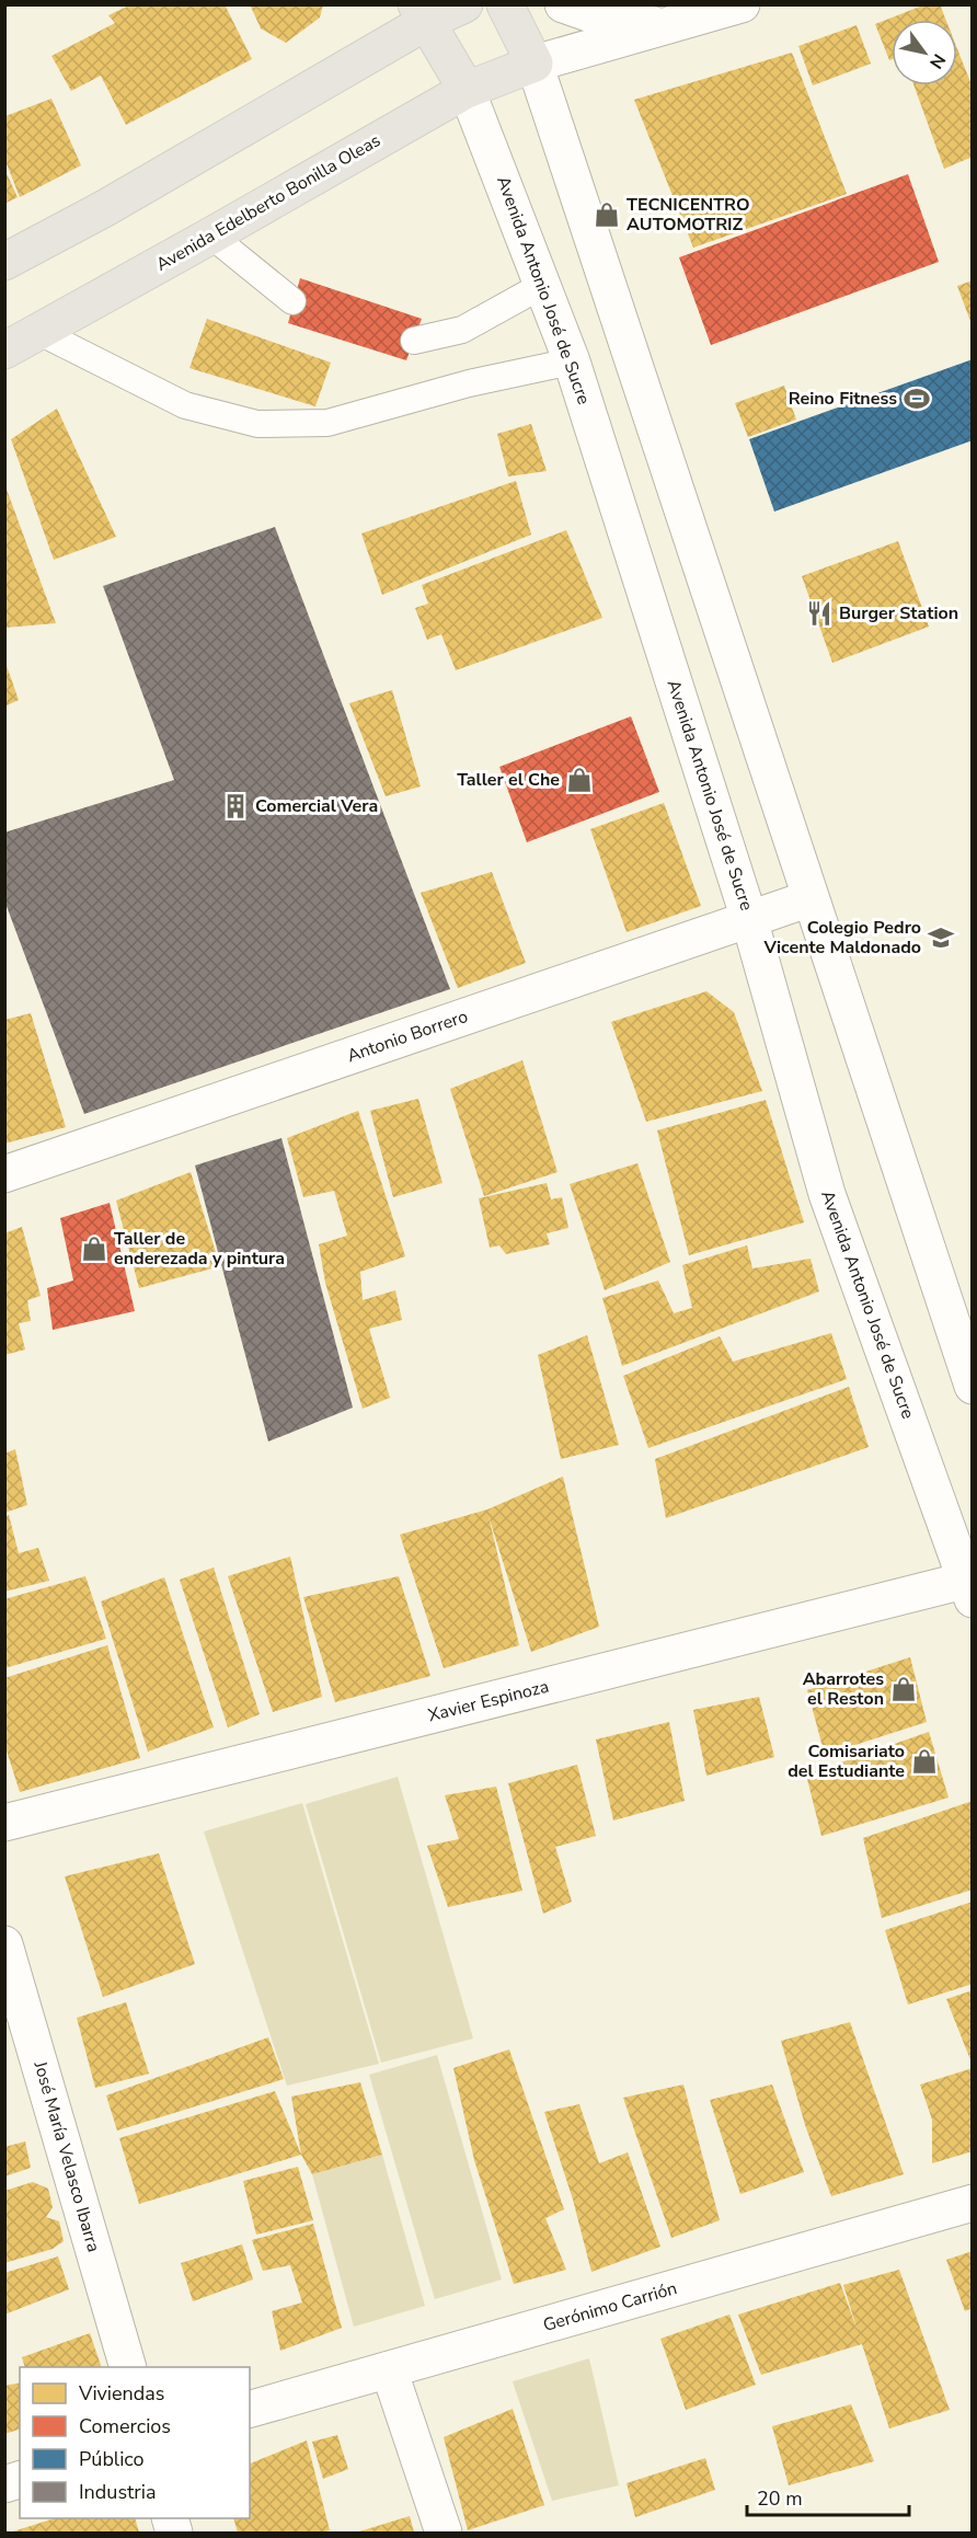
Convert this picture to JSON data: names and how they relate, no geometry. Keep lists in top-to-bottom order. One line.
{"streets":{"main road":["Avenida Edelberto Bonilla Oleas","Avenida Antonio José de Sucre"],"street":["Antonio Borrero","Xavier Espinoza","José María Velasco Ibarra","Gerónimo Carrión"]},"crossings":[["Avenida Edelberto Bonilla Oleas","Avenida Antonio José de Sucre"],["Avenida Antonio José de Sucre","Antonio Borrero"],["Avenida Antonio José de Sucre","Xavier Espinoza"]],"places":{"shop":["TECNICENTRO AUTOMOTRIZ","Taller el Che","Taller de enderezada y pintura","Abarrotes el Reston","Comisariato del Estudiante"],"sports":["Reino Fitness"],"restaurant":["Burger Station"],"building":["Comercial Vera"],"school or university":["Colegio Pedro Vicente Maldonado"]},"legend":["Viviendas","Comercios","Público","Industria"],"scale_bar":"20 m","north":"bottom right"}
